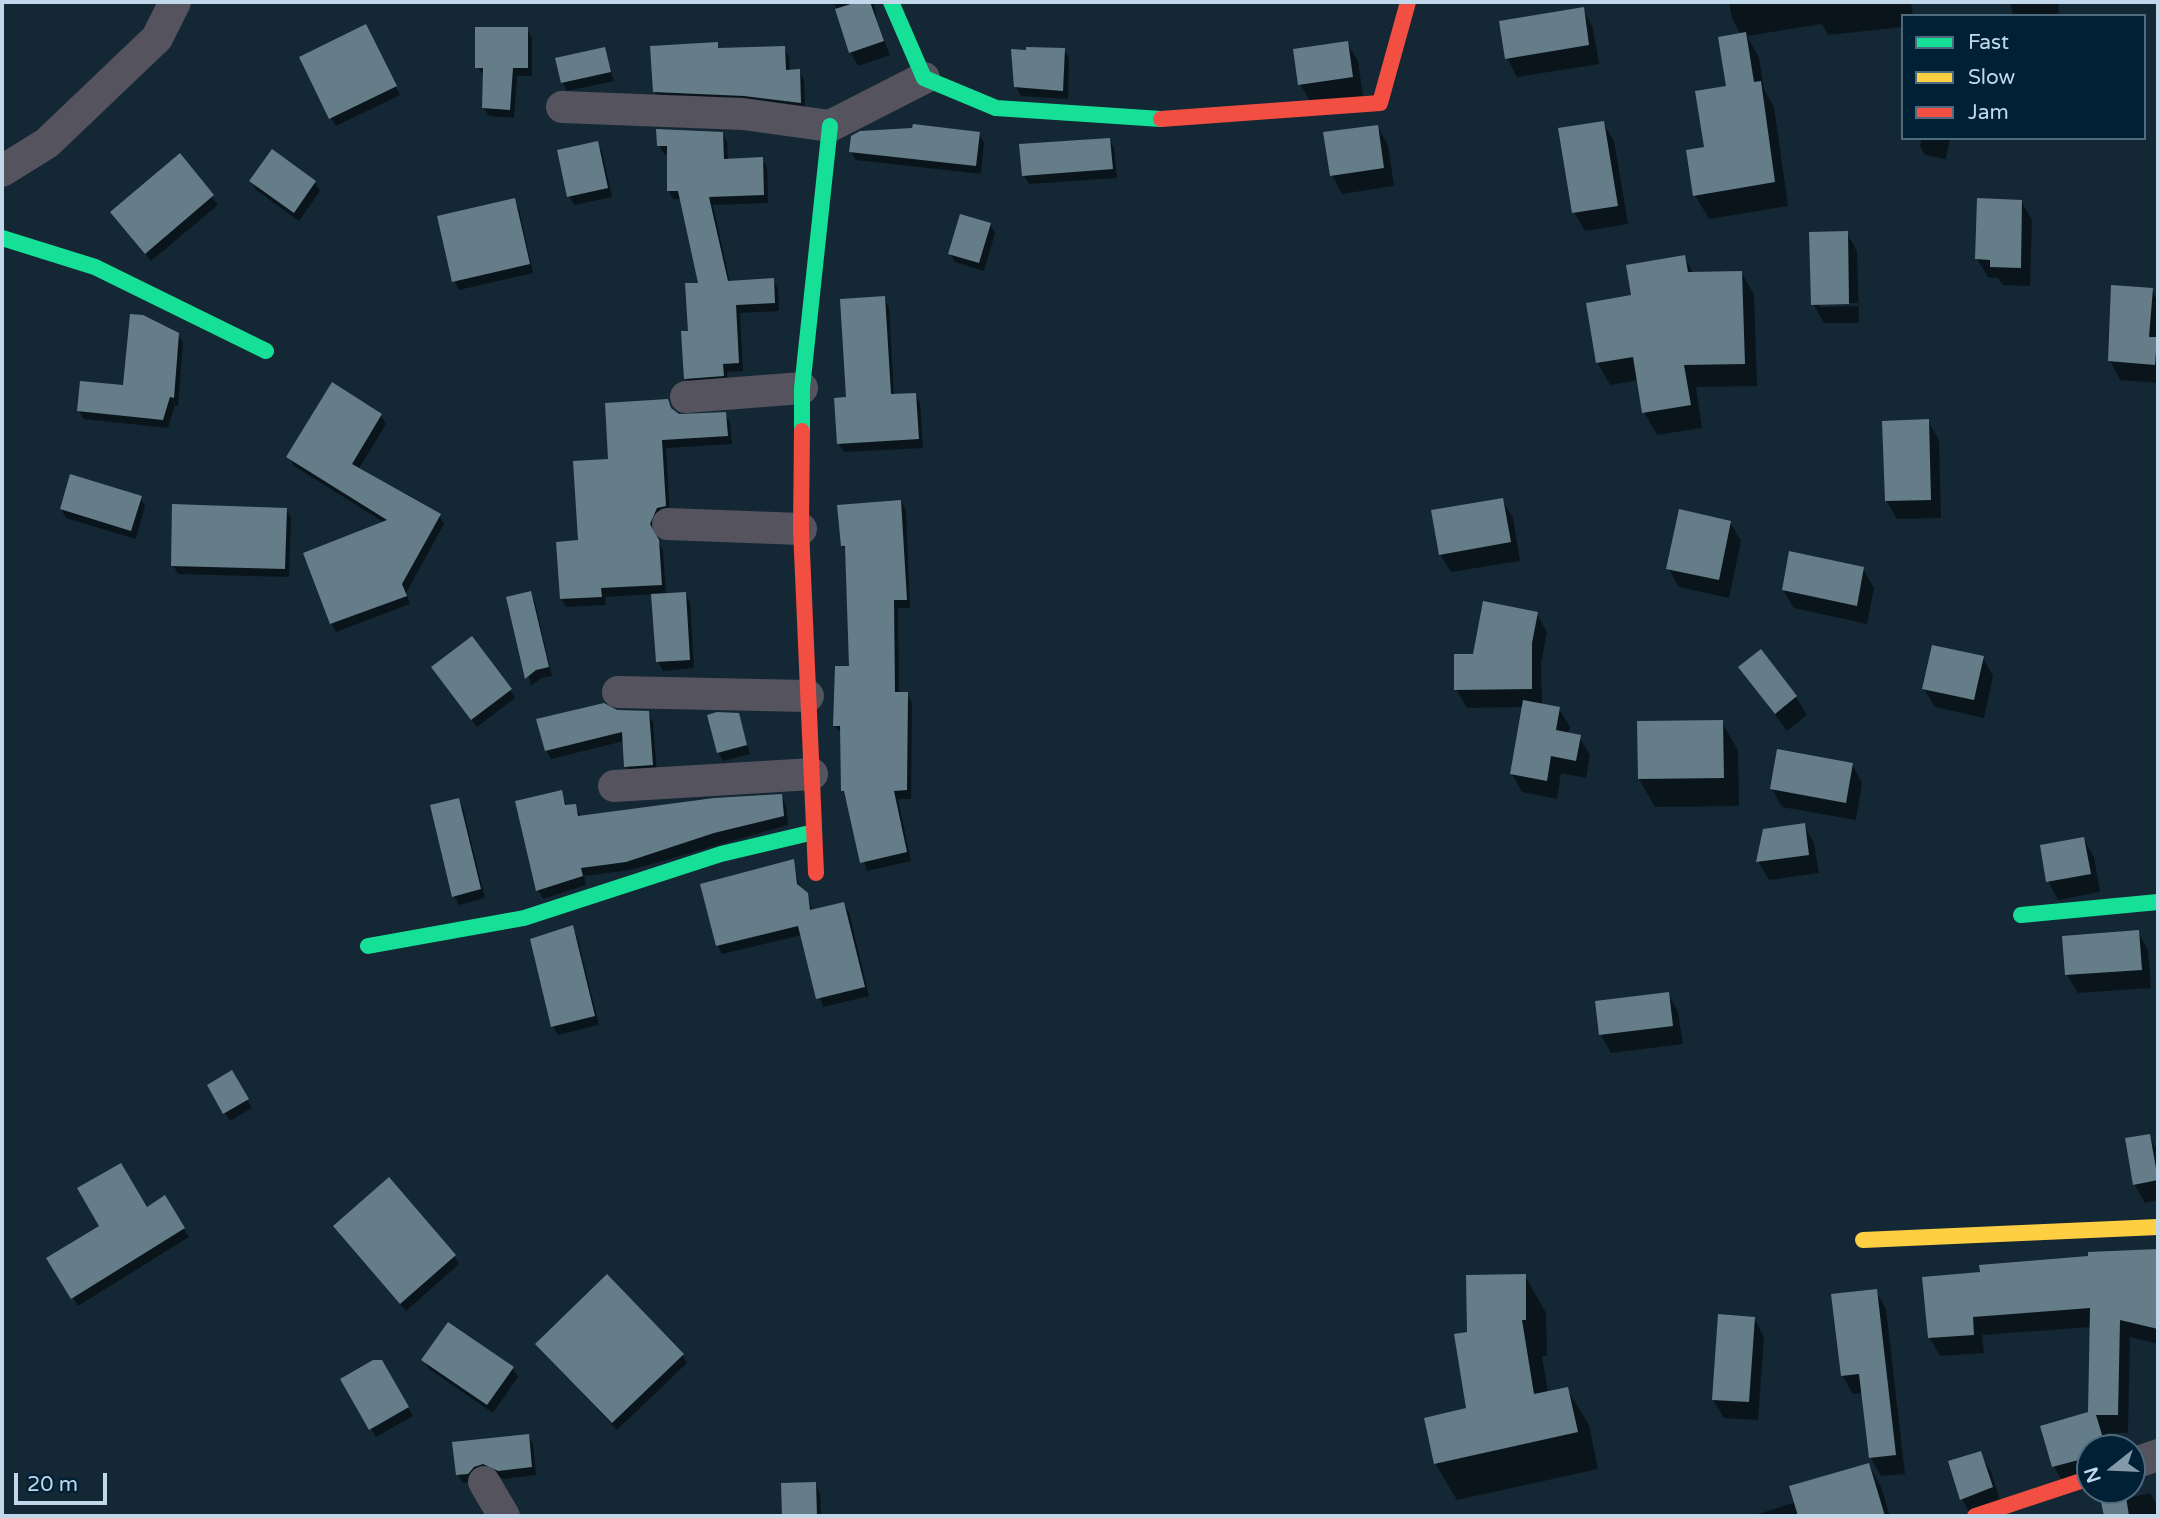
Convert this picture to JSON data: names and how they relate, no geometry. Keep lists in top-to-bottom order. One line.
{"legend":["Fast","Slow","Jam"],"scale_bar":"20 m","north":"left"}
